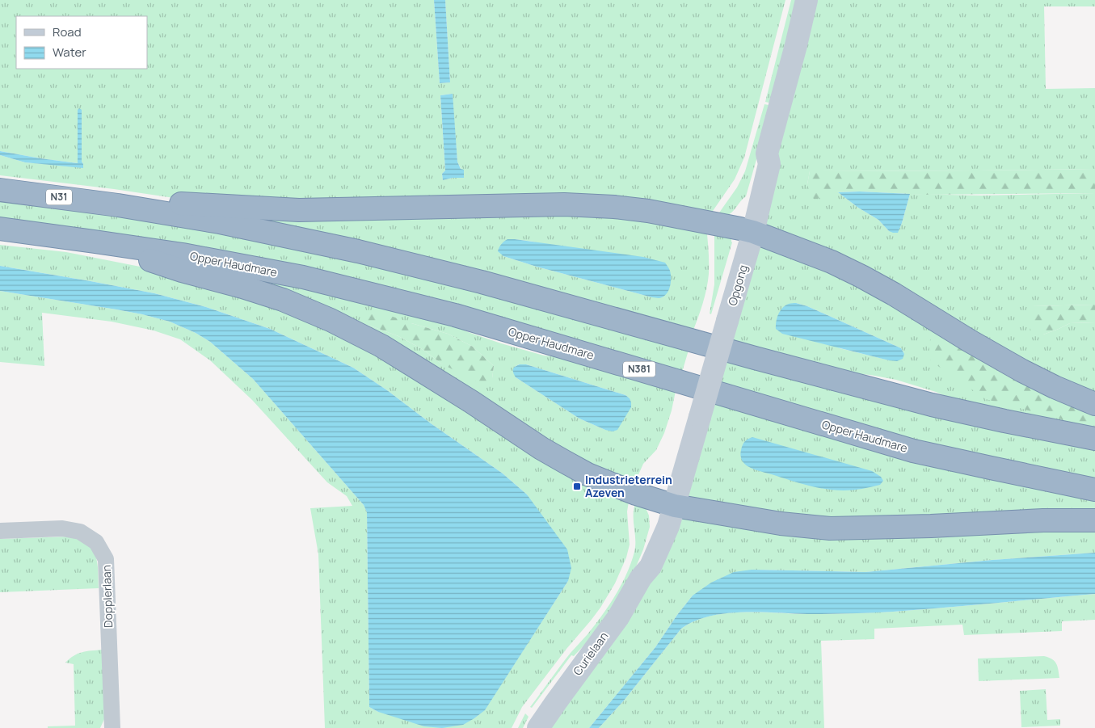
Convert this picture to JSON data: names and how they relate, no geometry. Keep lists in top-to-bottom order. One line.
{"streets":{"highway":["N31","Opper Haudmare","N381"],"main road":["Opgong","Curielaan"],"street":["Dopplerlaan"]},"crossings":[["Opgong","Curielaan"]],"places":{"transit":["Industrieterrein Azeven"]},"legend":["Road","Water"]}
